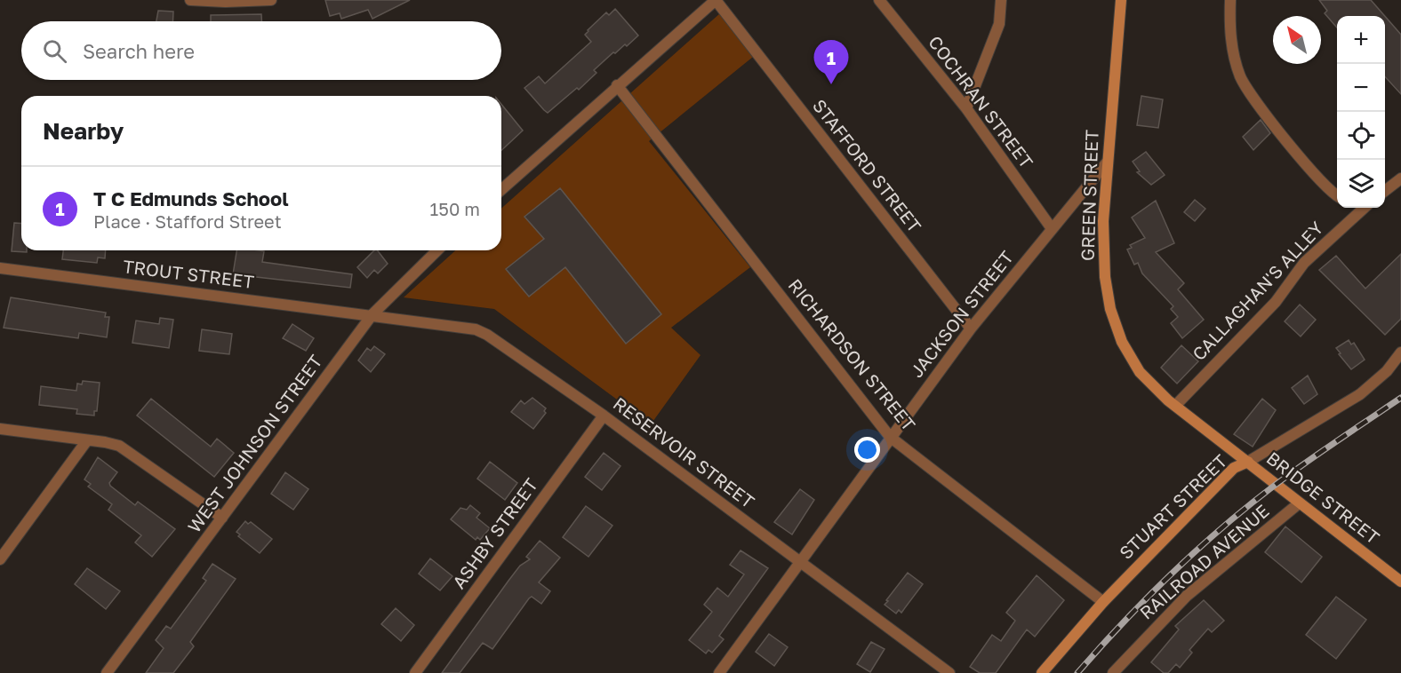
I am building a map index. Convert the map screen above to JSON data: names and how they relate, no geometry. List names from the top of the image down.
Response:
{
  "streets": {
    "street": [
      "COCHRAN STREET",
      "STAFFORD STREET",
      "GREEN STREET",
      "TROUT STREET",
      "CALLAGHAN'S ALLEY",
      "JACKSON STREET",
      "RICHARDSON STREET",
      "WEST JOHNSON STREET",
      "RESERVOIR STREET",
      "BRIDGE STREET",
      "STUART STREET",
      "ASHBY STREET",
      "RAILROAD AVENUE"
    ]
  },
  "crossings": [
    ["COCHRAN STREET", "JACKSON STREET"],
    ["STAFFORD STREET", "JACKSON STREET"],
    ["GREEN STREET", "CALLAGHAN'S ALLEY"],
    ["GREEN STREET", "JACKSON STREET"],
    ["GREEN STREET", "BRIDGE STREET"],
    ["GREEN STREET", "STUART STREET"],
    ["TROUT STREET", "WEST JOHNSON STREET"],
    ["TROUT STREET", "RESERVOIR STREET"],
    ["JACKSON STREET", "RICHARDSON STREET"],
    ["JACKSON STREET", "RESERVOIR STREET"],
    ["RICHARDSON STREET", "STUART STREET"],
    ["WEST JOHNSON STREET", "RESERVOIR STREET"],
    ["RESERVOIR STREET", "ASHBY STREET"],
    ["BRIDGE STREET", "STUART STREET"],
    ["BRIDGE STREET", "RAILROAD AVENUE"]
  ],
  "north": "top left",
  "page": {
    "map_buttons": ["+", "−"],
    "search": "Search here",
    "pins": "1",
    "heading": "Nearby",
    "list": [
      {
        "mark": "1",
        "name": "T C Edmunds School",
        "note": "Place · Stafford Street",
        "value": "150 m"
      }
    ]
  }
}
